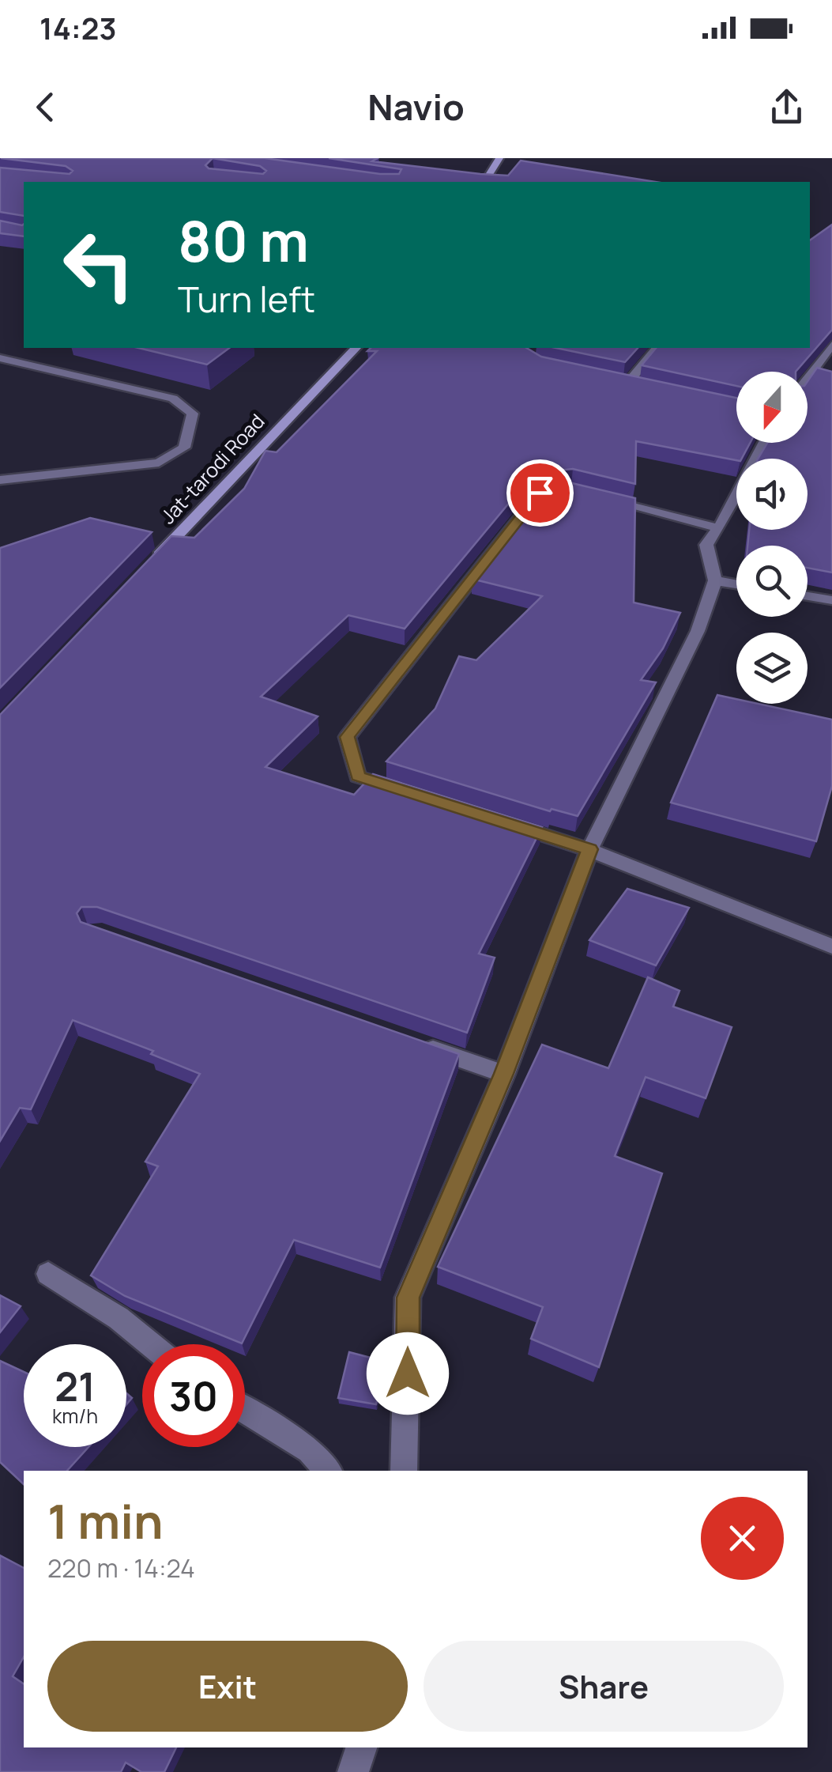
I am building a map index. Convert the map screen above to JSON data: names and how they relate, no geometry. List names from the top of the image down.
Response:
{
  "streets": {
    "street": ["Jat-tarodi Road"]
  },
  "north": "bottom",
  "page": {
    "status": "14:23",
    "header": "Navio",
    "turn": ["80 m", "Turn left"],
    "speed": "21 km/h",
    "limit": "30",
    "heading": ["1 min", "220 m · 14:24"],
    "buttons": ["Exit", "Share"]
  }
}
